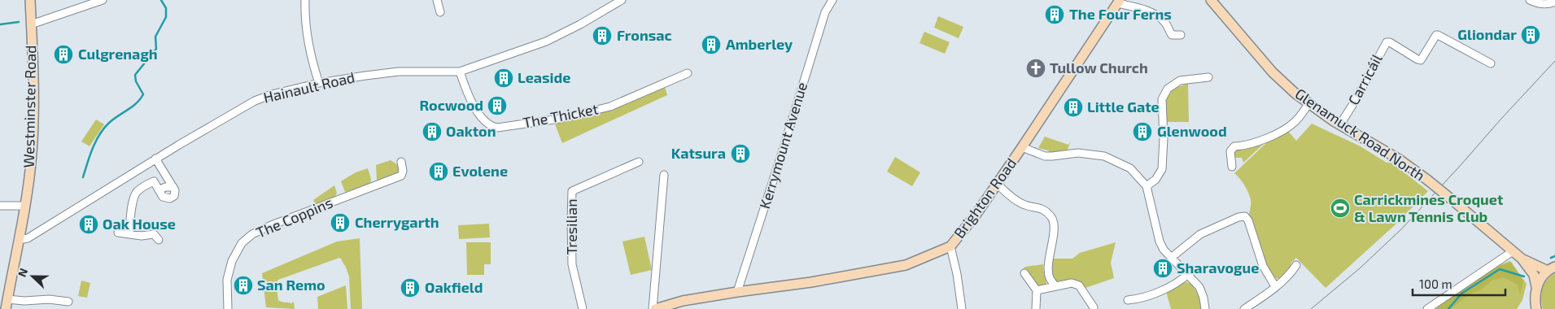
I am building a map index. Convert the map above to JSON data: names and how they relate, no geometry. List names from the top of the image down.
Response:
{
  "streets": {
    "street": [
      "Carricáil",
      "Hainault Road",
      "Westminster Road",
      "The Thicket",
      "Glenamuck Road North",
      "Kerrymount Avenue",
      "Brighton Road",
      "The Coppins",
      "Tresilian"
    ]
  },
  "crossings": [
    ["Carricáil", "Glenamuck Road North"],
    ["Hainault Road", "Westminster Road"],
    ["Hainault Road", "The Thicket"],
    ["Kerrymount Avenue", "Brighton Road"]
  ],
  "places": {
    "building": [
      "The Four Ferns",
      "Gliondar",
      "Fronsac",
      "Amberley",
      "Culgrenagh",
      "Leaside",
      "Rocwood",
      "Little Gate",
      "Oakton",
      "Glenwood",
      "Katsura",
      "Evolene",
      "Cherrygarth",
      "Oak House",
      "Sharavogue",
      "San Remo",
      "Oakfield"
    ],
    "church": ["Tullow Church"],
    "sports": ["Carrickmines Croquet & Lawn Tennis Club"]
  },
  "scale_bar": "100 m",
  "north": "left"
}
